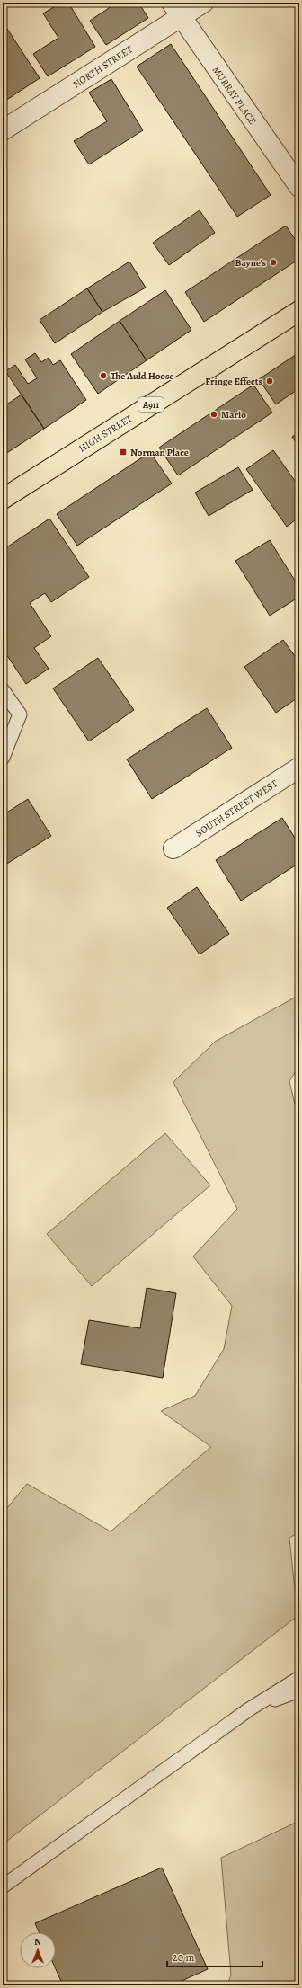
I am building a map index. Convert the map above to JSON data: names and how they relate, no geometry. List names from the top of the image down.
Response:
{
  "streets": {
    "main road": ["A911", "HIGH STREET"],
    "street": ["NORTH STREET", "MURRAY PLACE", "SOUTH STREET WEST"]
  },
  "crossings": [
    ["NORTH STREET", "MURRAY PLACE"]
  ],
  "places": {
    "other": [
      "Bayne's",
      "The Auld Hoose",
      "Fringe Effects",
      "Mario"
    ],
    "transit": ["Norman Place"]
  },
  "scale_bar": "20 m",
  "north": "top"
}
